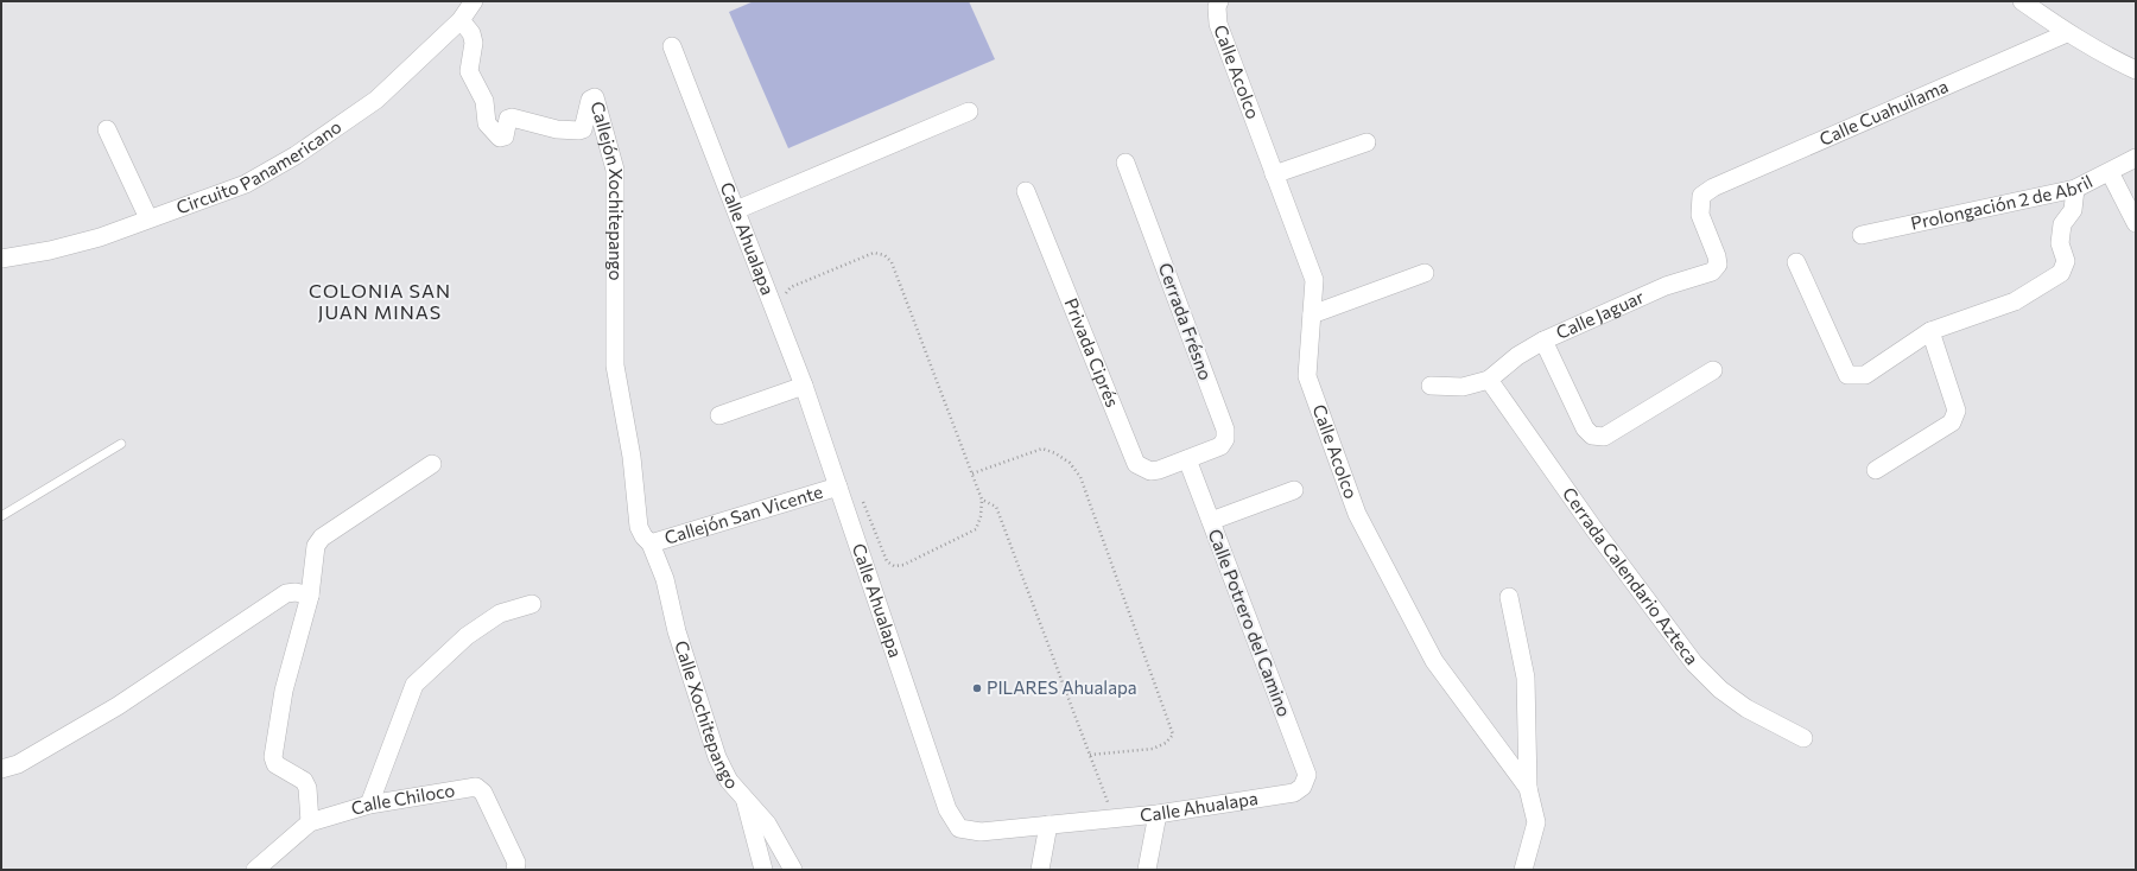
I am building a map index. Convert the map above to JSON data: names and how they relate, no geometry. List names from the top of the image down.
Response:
{
  "streets": {
    "street": [
      "Calle Acolco",
      "Calle Cuahuilama",
      "Circuito Panamericano",
      "Callejón Xochitepango",
      "Prolongación 2 de Abril",
      "Calle Ahualapa",
      "Calle Jaguar",
      "Cerrada Frésno",
      "Privada Ciprés",
      "Callejón San Vicente",
      "Cerrada Calendario Azteca",
      "Calle Potrero del Camino",
      "Calle Xochitepango",
      "Calle Chiloco"
    ]
  },
  "crossings": [
    ["Calle Cuahuilama", "Calle Jaguar"],
    ["Circuito Panamericano", "Callejón Xochitepango"],
    ["Callejón Xochitepango", "Callejón San Vicente"],
    ["Callejón Xochitepango", "Calle Xochitepango"],
    ["Calle Ahualapa", "Callejón San Vicente"],
    ["Calle Ahualapa", "Calle Potrero del Camino"],
    ["Calle Jaguar", "Cerrada Calendario Azteca"],
    ["Cerrada Frésno", "Privada Ciprés"],
    ["Cerrada Frésno", "Calle Potrero del Camino"],
    ["Privada Ciprés", "Calle Potrero del Camino"],
    ["Callejón San Vicente", "Calle Xochitepango"]
  ],
  "districts": ["COLONIA SAN JUAN MINAS"],
  "places": ["PILARES Ahualapa"]
}
